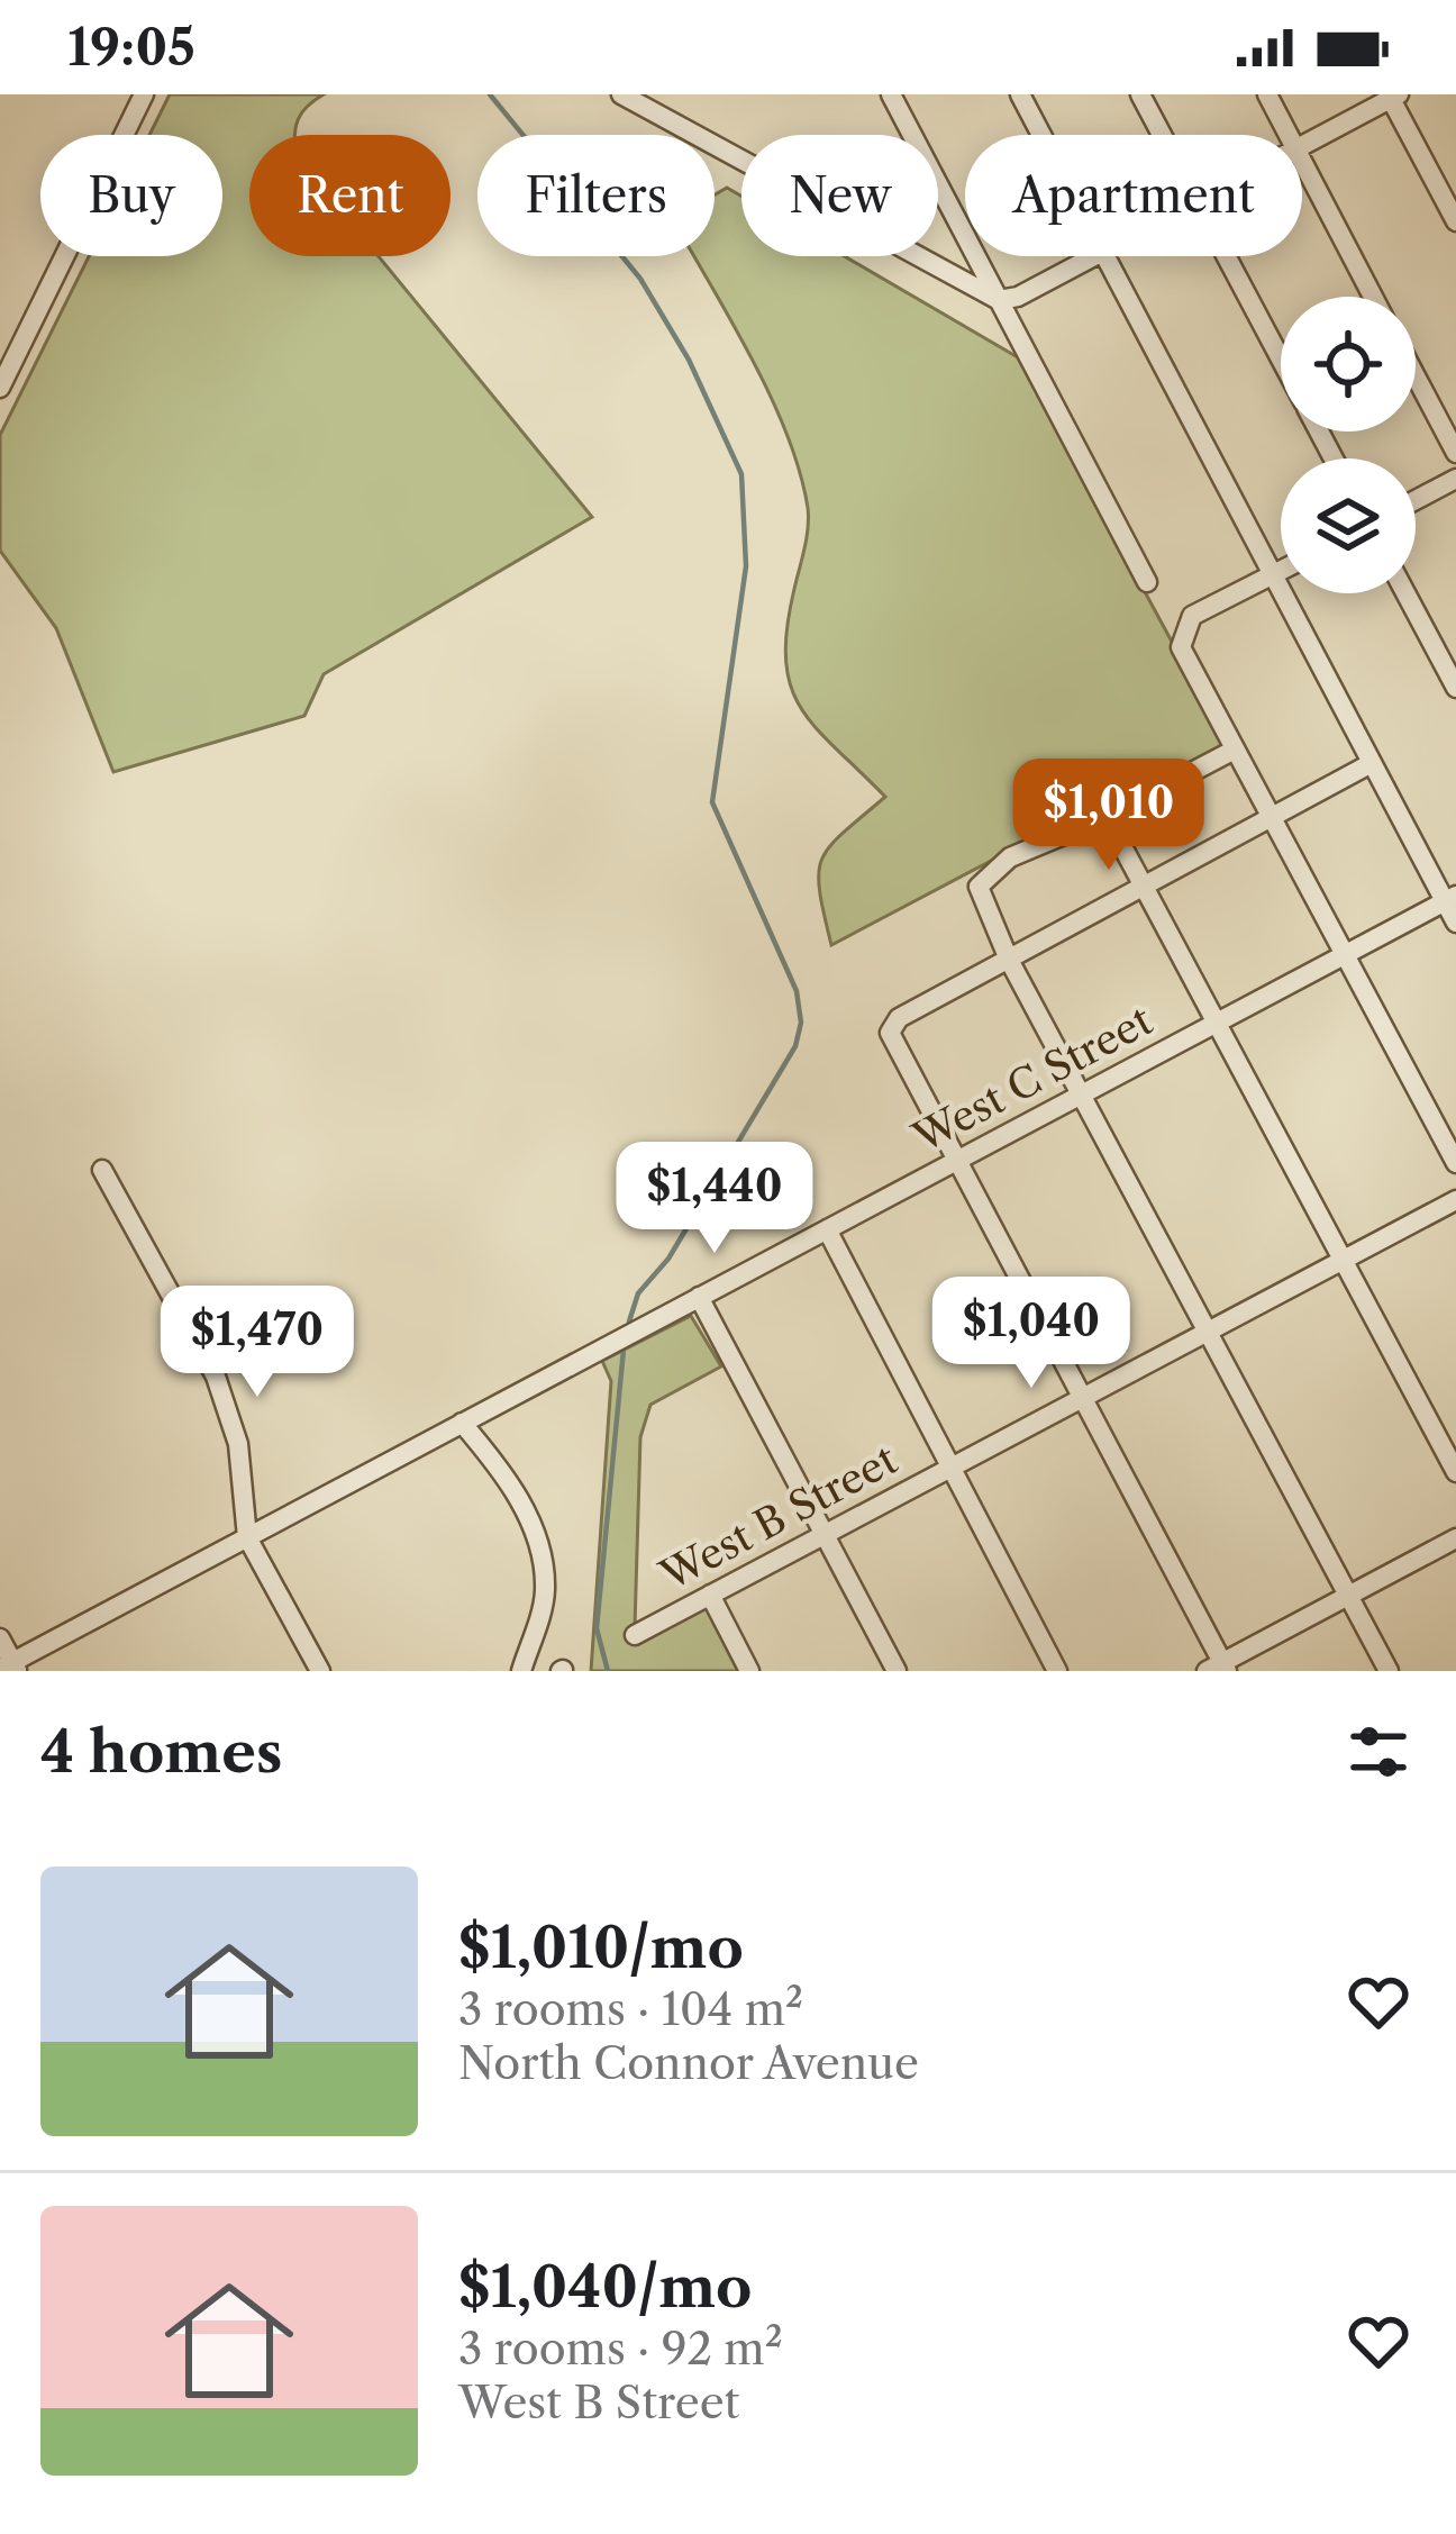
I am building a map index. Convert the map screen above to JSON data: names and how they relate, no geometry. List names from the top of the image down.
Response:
{
  "streets": {
    "street": ["West C Street", "West B Street"]
  },
  "page": {
    "status": "19:05",
    "chip": [
      "Buy",
      "Rent",
      "Filters",
      "New",
      "Apartment"
    ],
    "price": [
      "$1,010",
      "$1,440",
      "$1,040",
      "$1,470"
    ],
    "heading": "4 homes",
    "list": [
      {
        "name": "$1,010/mo",
        "note": "3 rooms · 104 m² · North Connor Avenue"
      },
      {
        "name": "$1,040/mo",
        "note": "3 rooms · 92 m² · West B Street"
      }
    ]
  }
}
